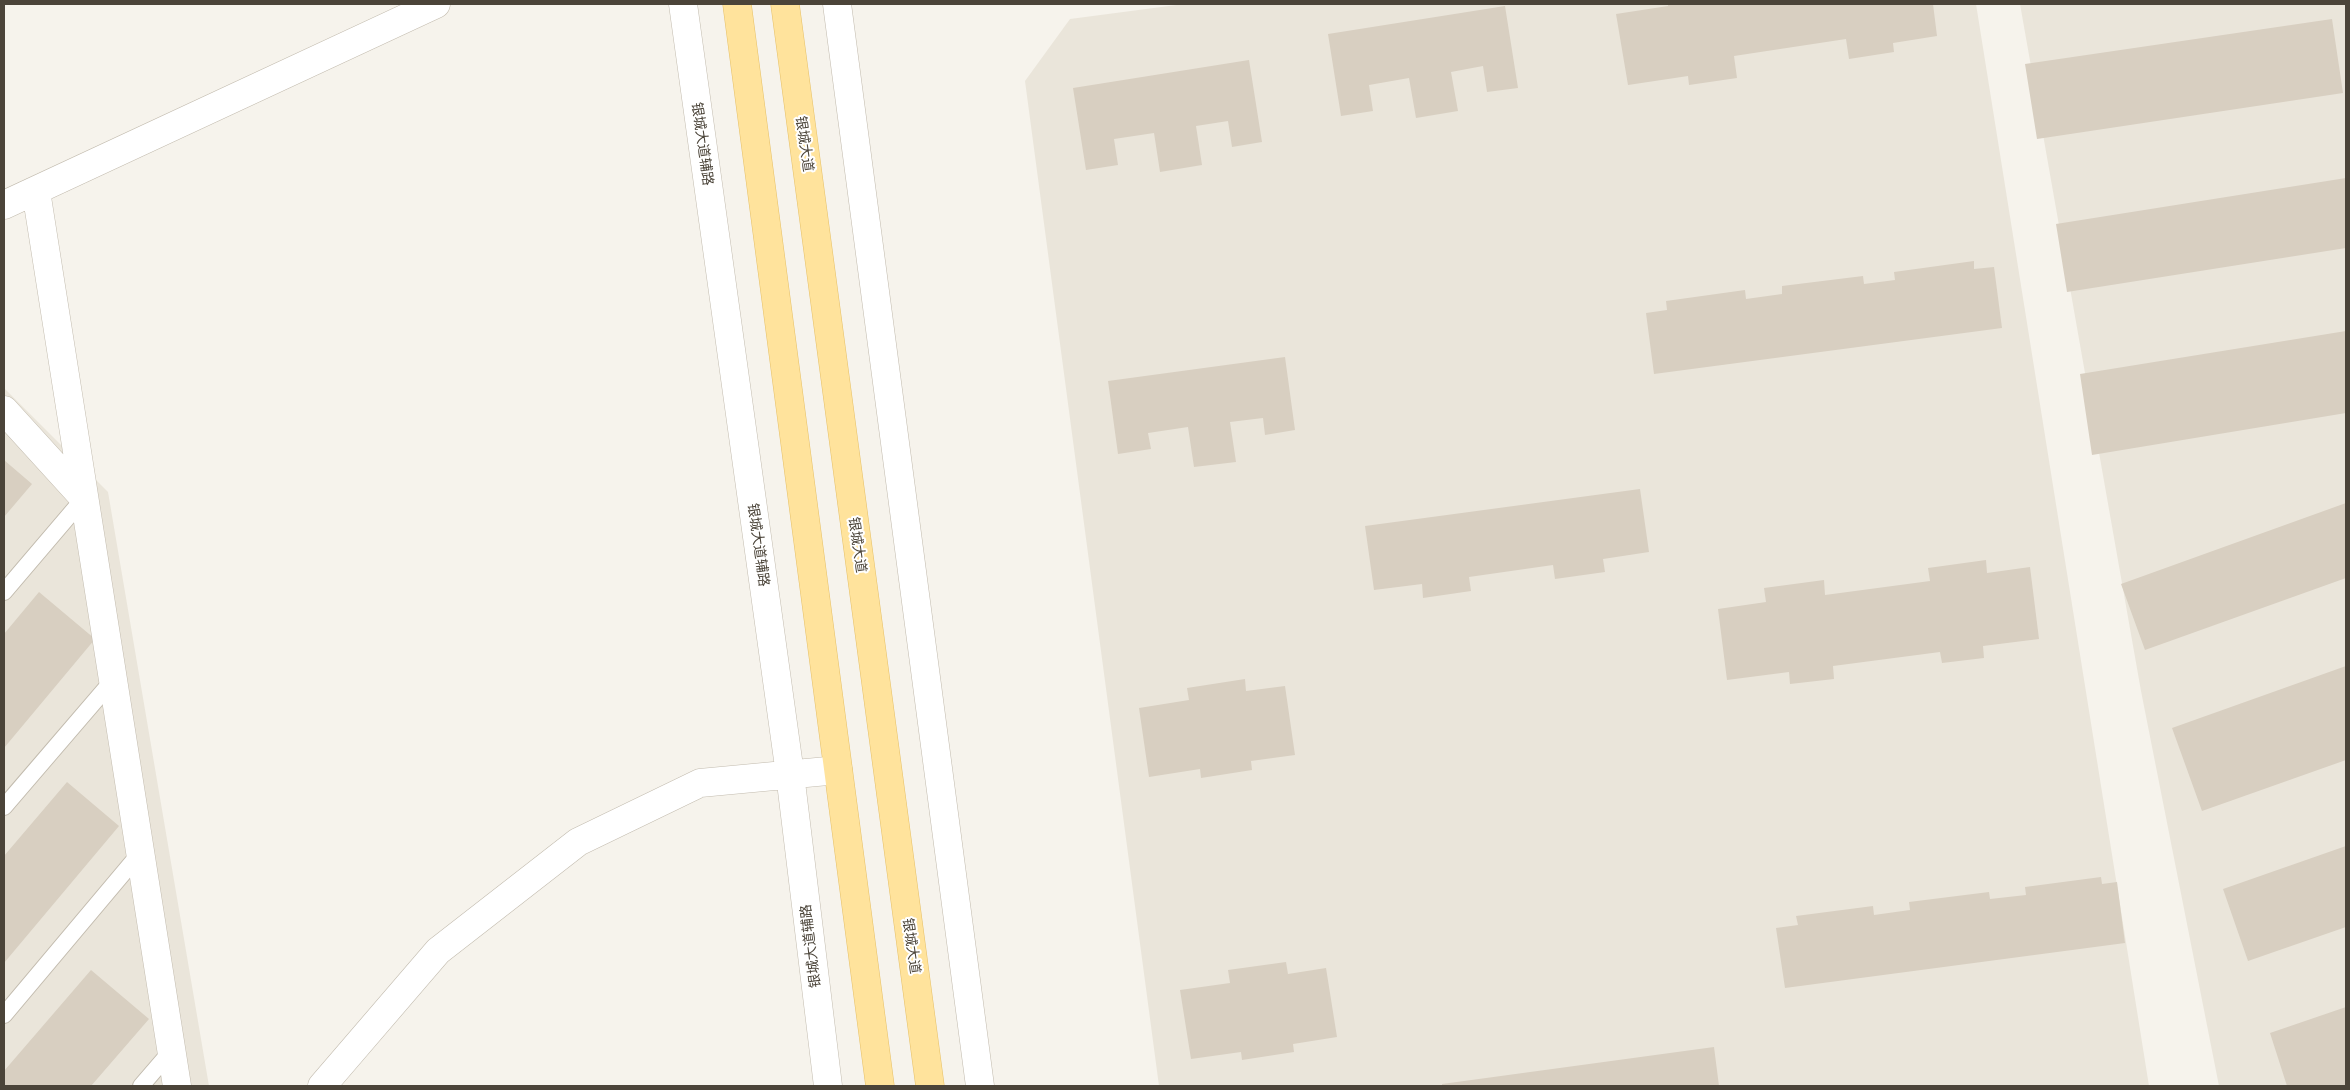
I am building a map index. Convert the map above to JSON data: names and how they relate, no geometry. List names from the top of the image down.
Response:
{
  "streets": {
    "main road": ["银城大道"],
    "street": ["银城大道辅路"]
  }
}
